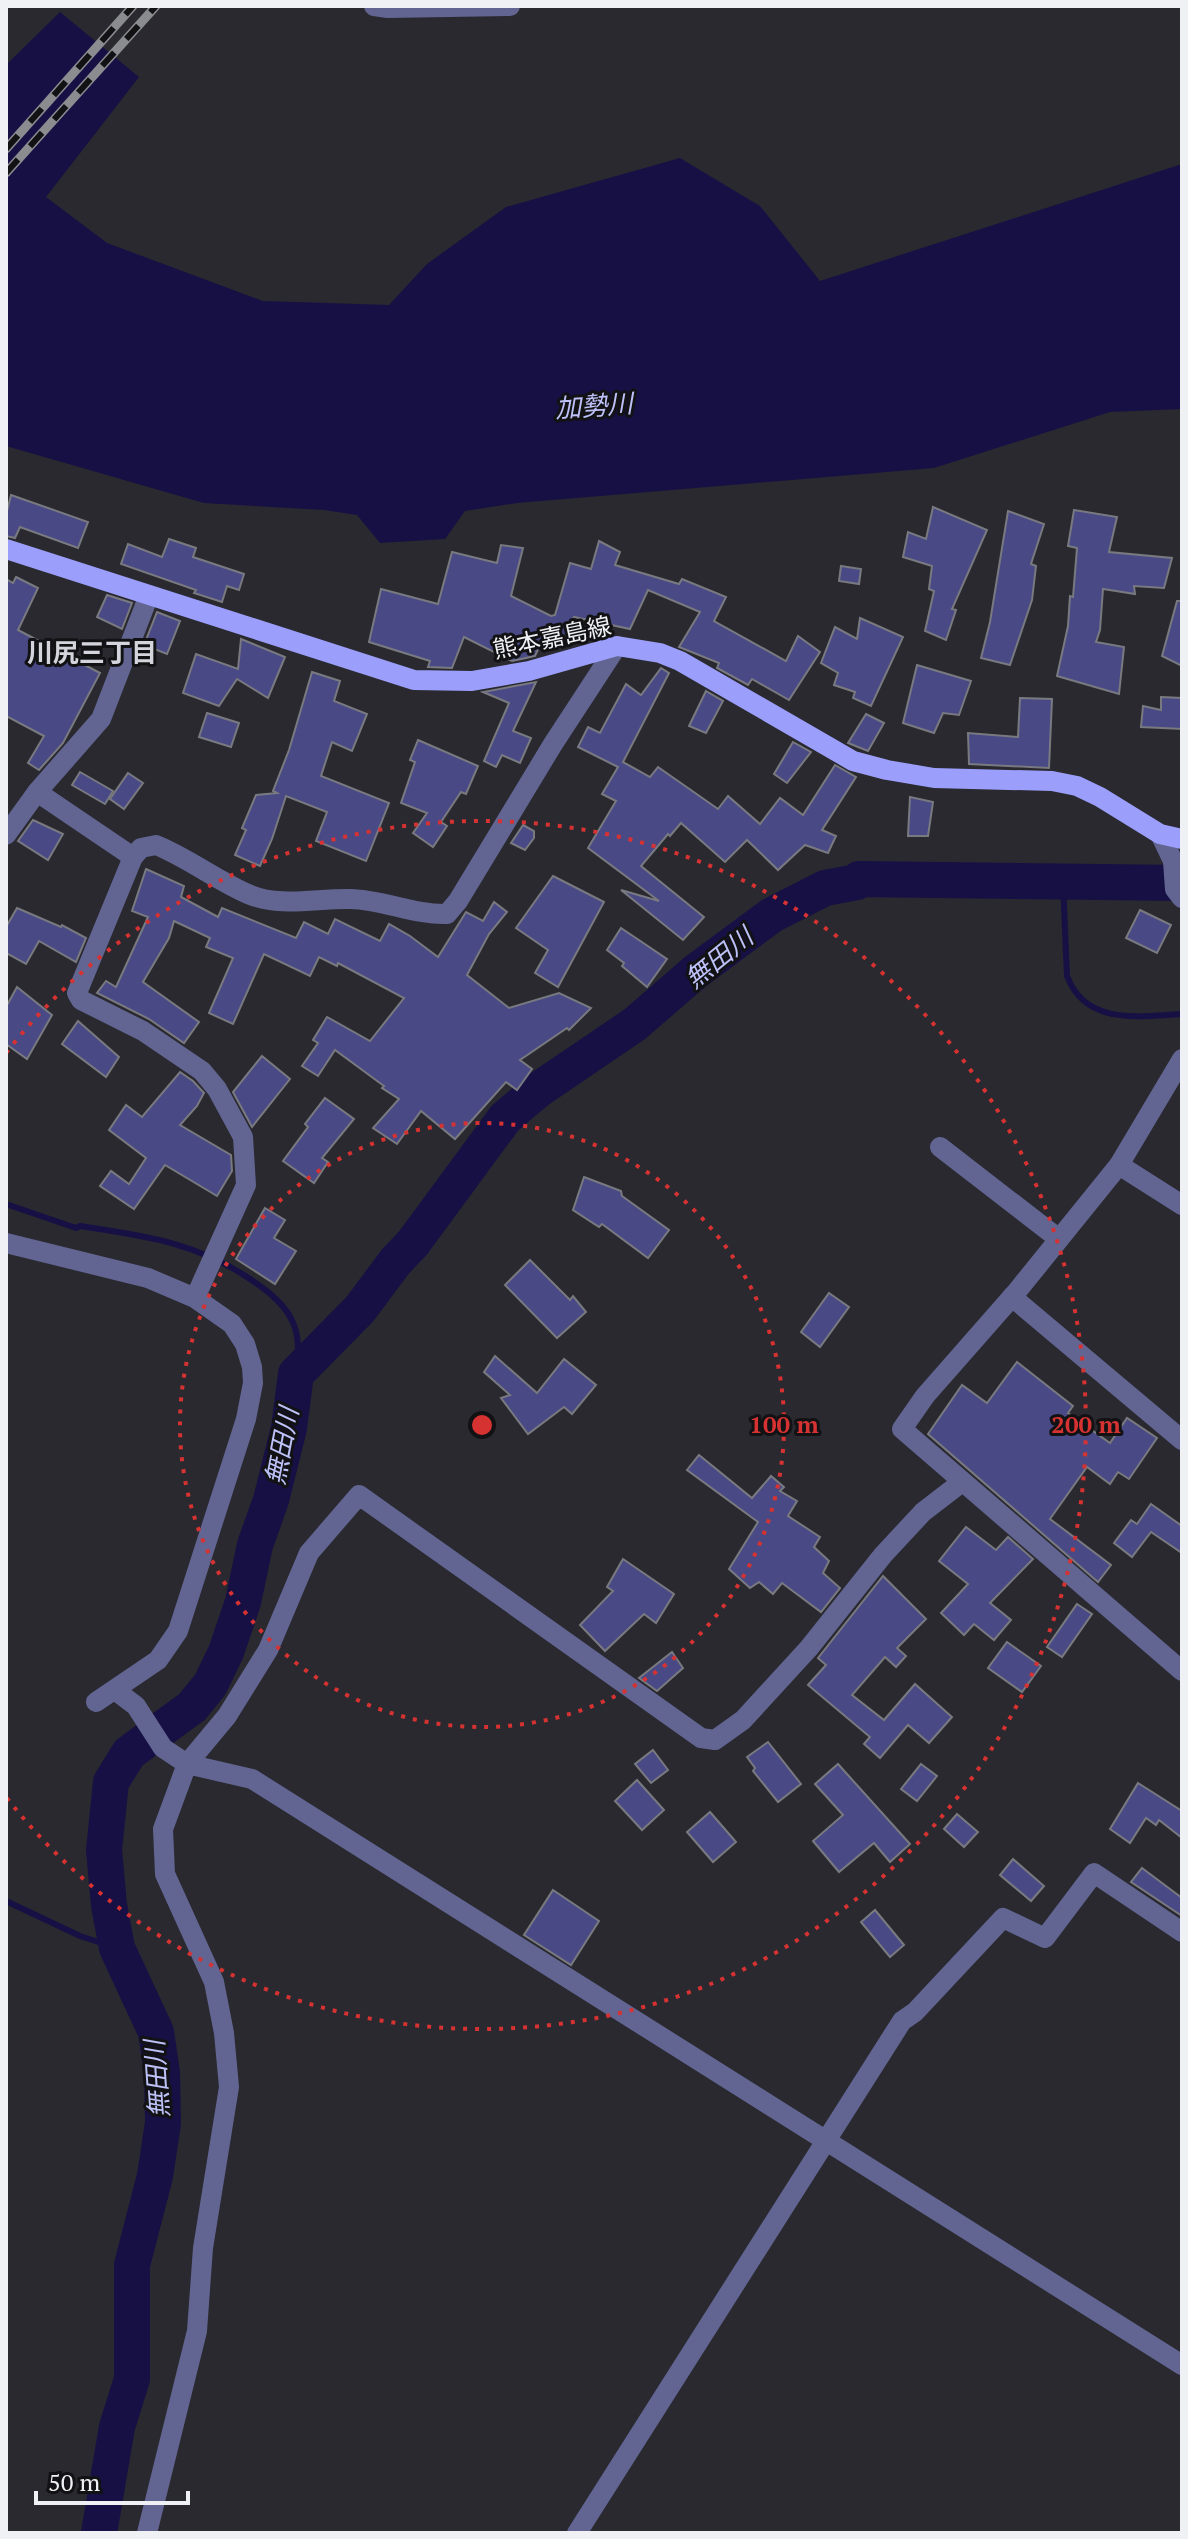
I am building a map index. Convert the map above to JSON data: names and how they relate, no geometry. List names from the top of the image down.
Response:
{
  "streets": {
    "main road": ["熊本嘉島線"]
  },
  "districts": ["川尻三丁目"],
  "water": ["加勢川", "無田川"],
  "scale_bar": "50 m",
  "rings": ["100 m", "200 m"]
}
